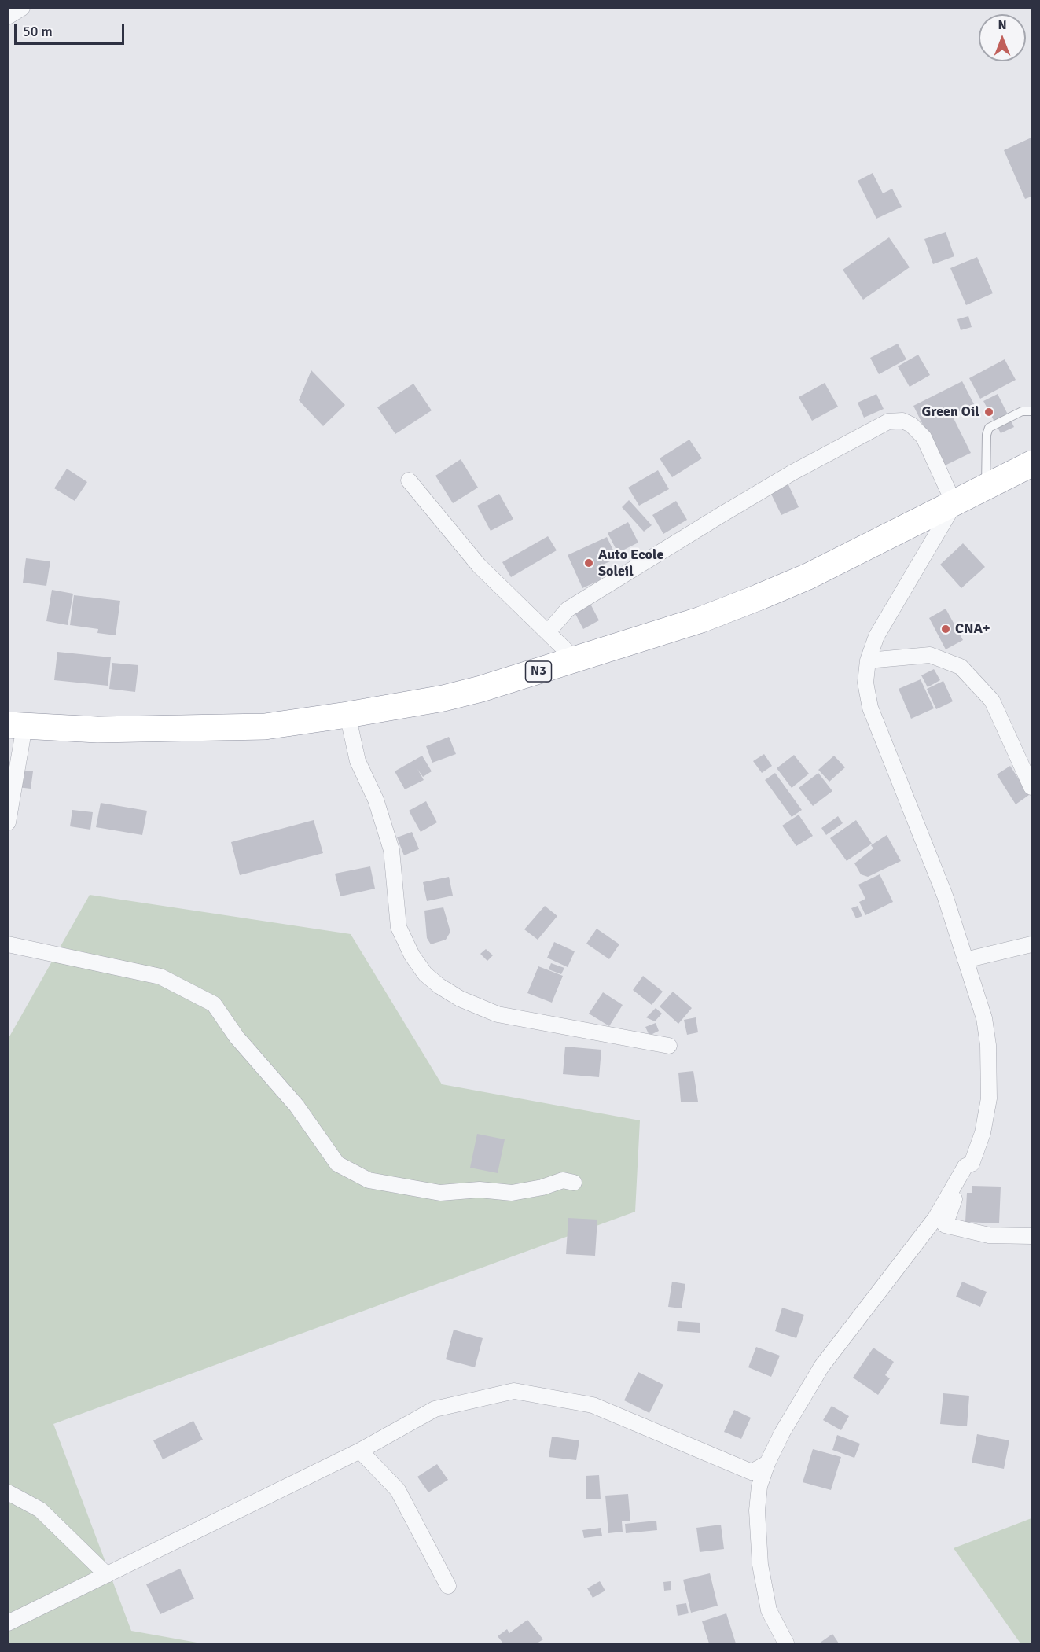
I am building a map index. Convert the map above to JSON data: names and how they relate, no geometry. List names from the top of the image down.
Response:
{
  "streets": {
    "highway": ["N3"]
  },
  "places": ["Green Oil", "Auto Ecole Soleil", "CNA+"],
  "scale_bar": "50 m",
  "north": "top"
}
